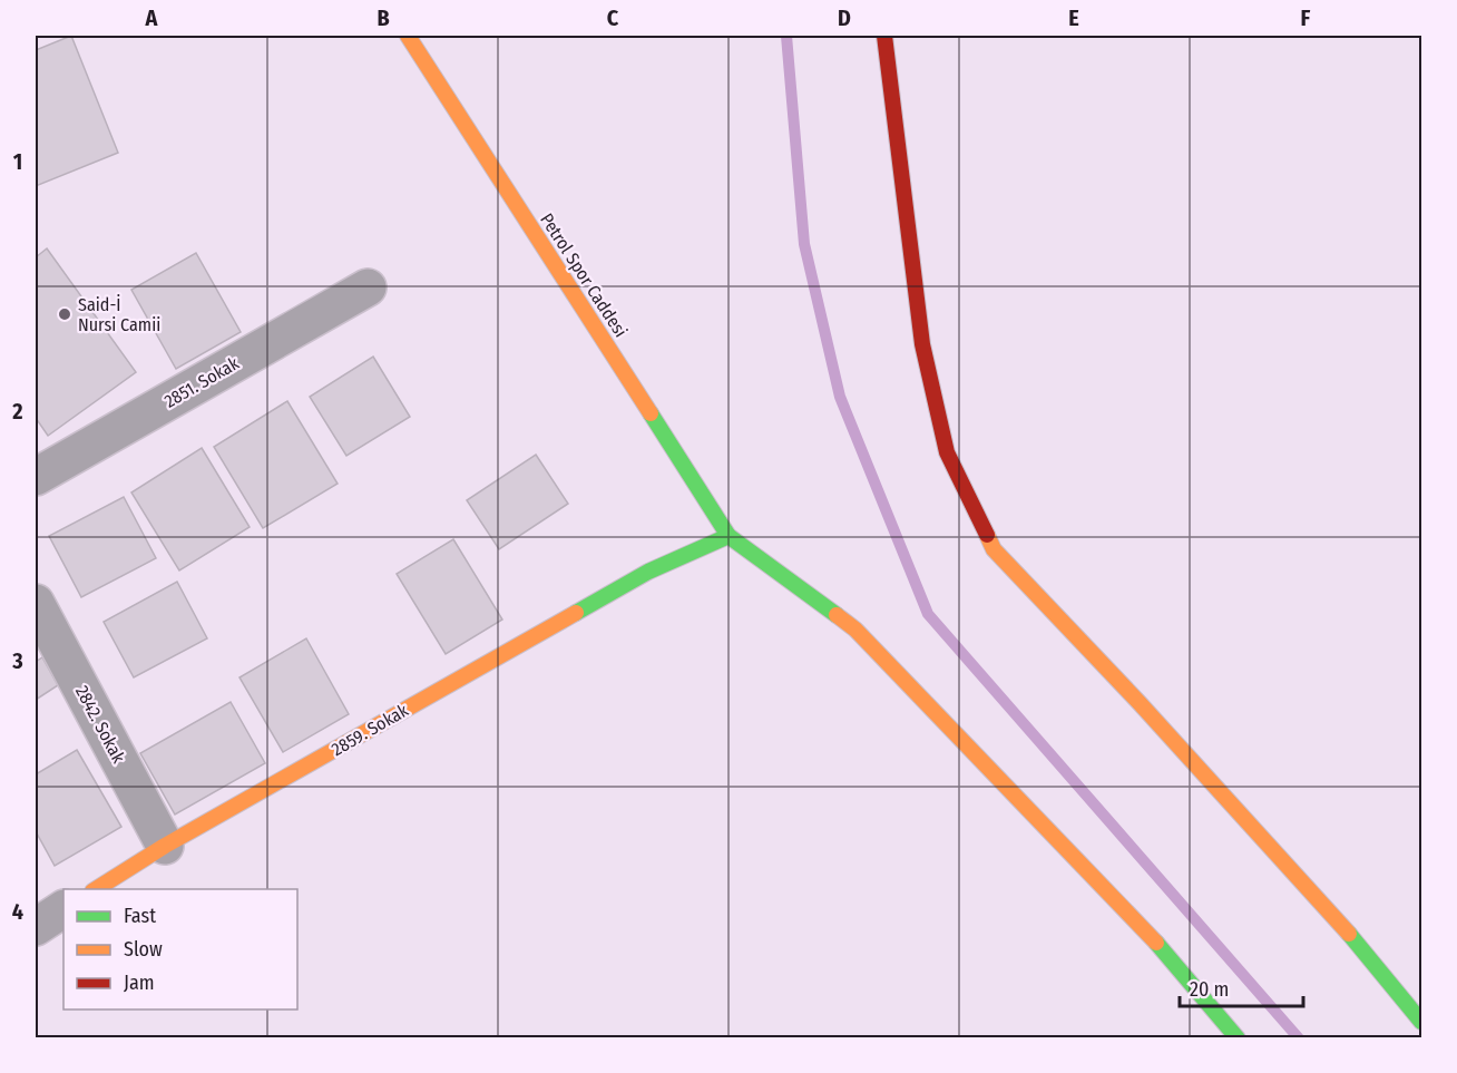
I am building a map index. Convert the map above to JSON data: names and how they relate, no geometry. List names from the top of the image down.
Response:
{
  "streets": {
    "street": [
      "Petrol Spor Caddesi",
      "2851. Sokak",
      "2842. Sokak",
      "2859. Sokak"
    ]
  },
  "crossings": [
    ["Petrol Spor Caddesi", "2859. Sokak"],
    ["2842. Sokak", "2859. Sokak"]
  ],
  "places": ["Said-İ Nursi Camii"],
  "legend": ["Fast", "Slow", "Jam"],
  "scale_bar": "20 m",
  "grid": {
    "columns": [
      "A",
      "B",
      "C",
      "D",
      "E",
      "F"
    ],
    "rows": [
      "1",
      "2",
      "3",
      "4"
    ]
  }
}
